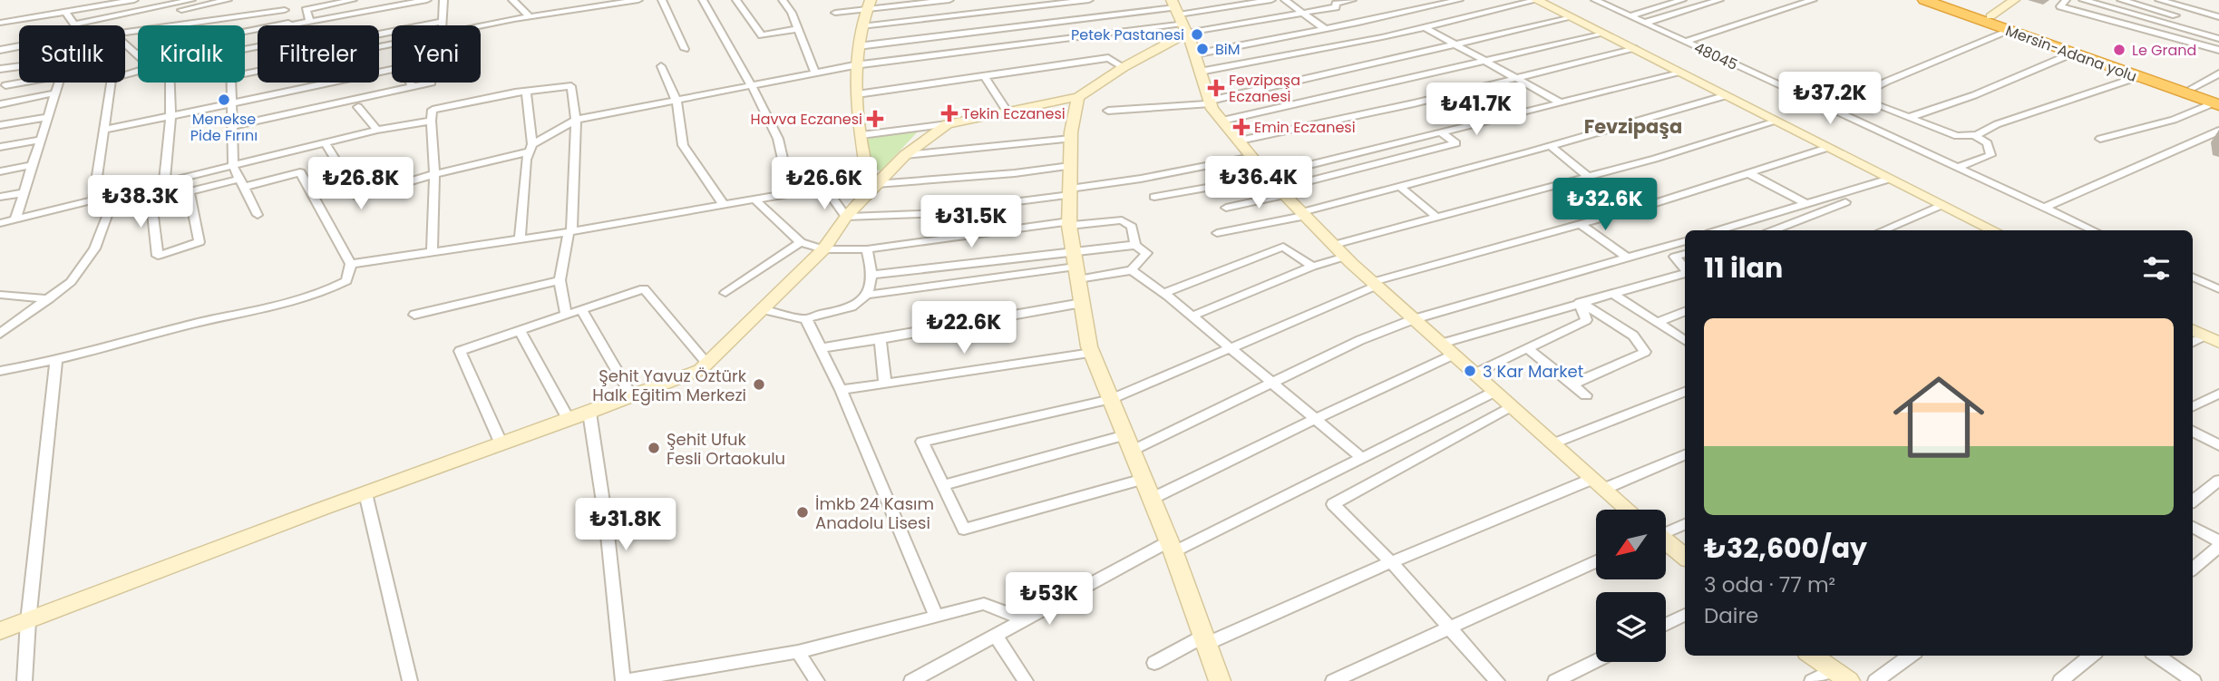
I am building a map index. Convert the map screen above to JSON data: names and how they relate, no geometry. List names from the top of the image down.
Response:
{
  "streets": {
    "highway": ["Mersin-Adana yolu"],
    "street": ["48045"]
  },
  "districts": ["Fevzipaşa"],
  "places": {
    "other": [
      "Petek Pastanesi",
      "BiM",
      "Le Grand",
      "Menekse Pide Fırını",
      "3 Kar Market",
      "Şehit Yavuz Öztürk Halk Eğitim Merkezi",
      "Şehit Ufuk Fesli Ortaokulu",
      "İmkb 24 Kasım Anadolu Lisesi"
    ],
    "health": [
      "Fevzipaşa Eczanesi",
      "Tekin Eczanesi",
      "Havva Eczanesi",
      "Emin Eczanesi"
    ]
  },
  "north": "bottom left",
  "page": {
    "chip": [
      "Satılık",
      "Kiralık",
      "Filtreler",
      "Yeni"
    ],
    "price": [
      "₺37.2K",
      "₺41.7K",
      "₺36.4K",
      "₺26.8K",
      "₺26.6K",
      "₺38.3K",
      "₺32.6K",
      "₺31.5K",
      "₺22.6K",
      "₺31.8K",
      "₺53K"
    ],
    "heading": "11 ilan",
    "list": [
      {
        "name": "₺32,600/ay",
        "note": "3 oda · 77 m² · Daire"
      }
    ]
  }
}
